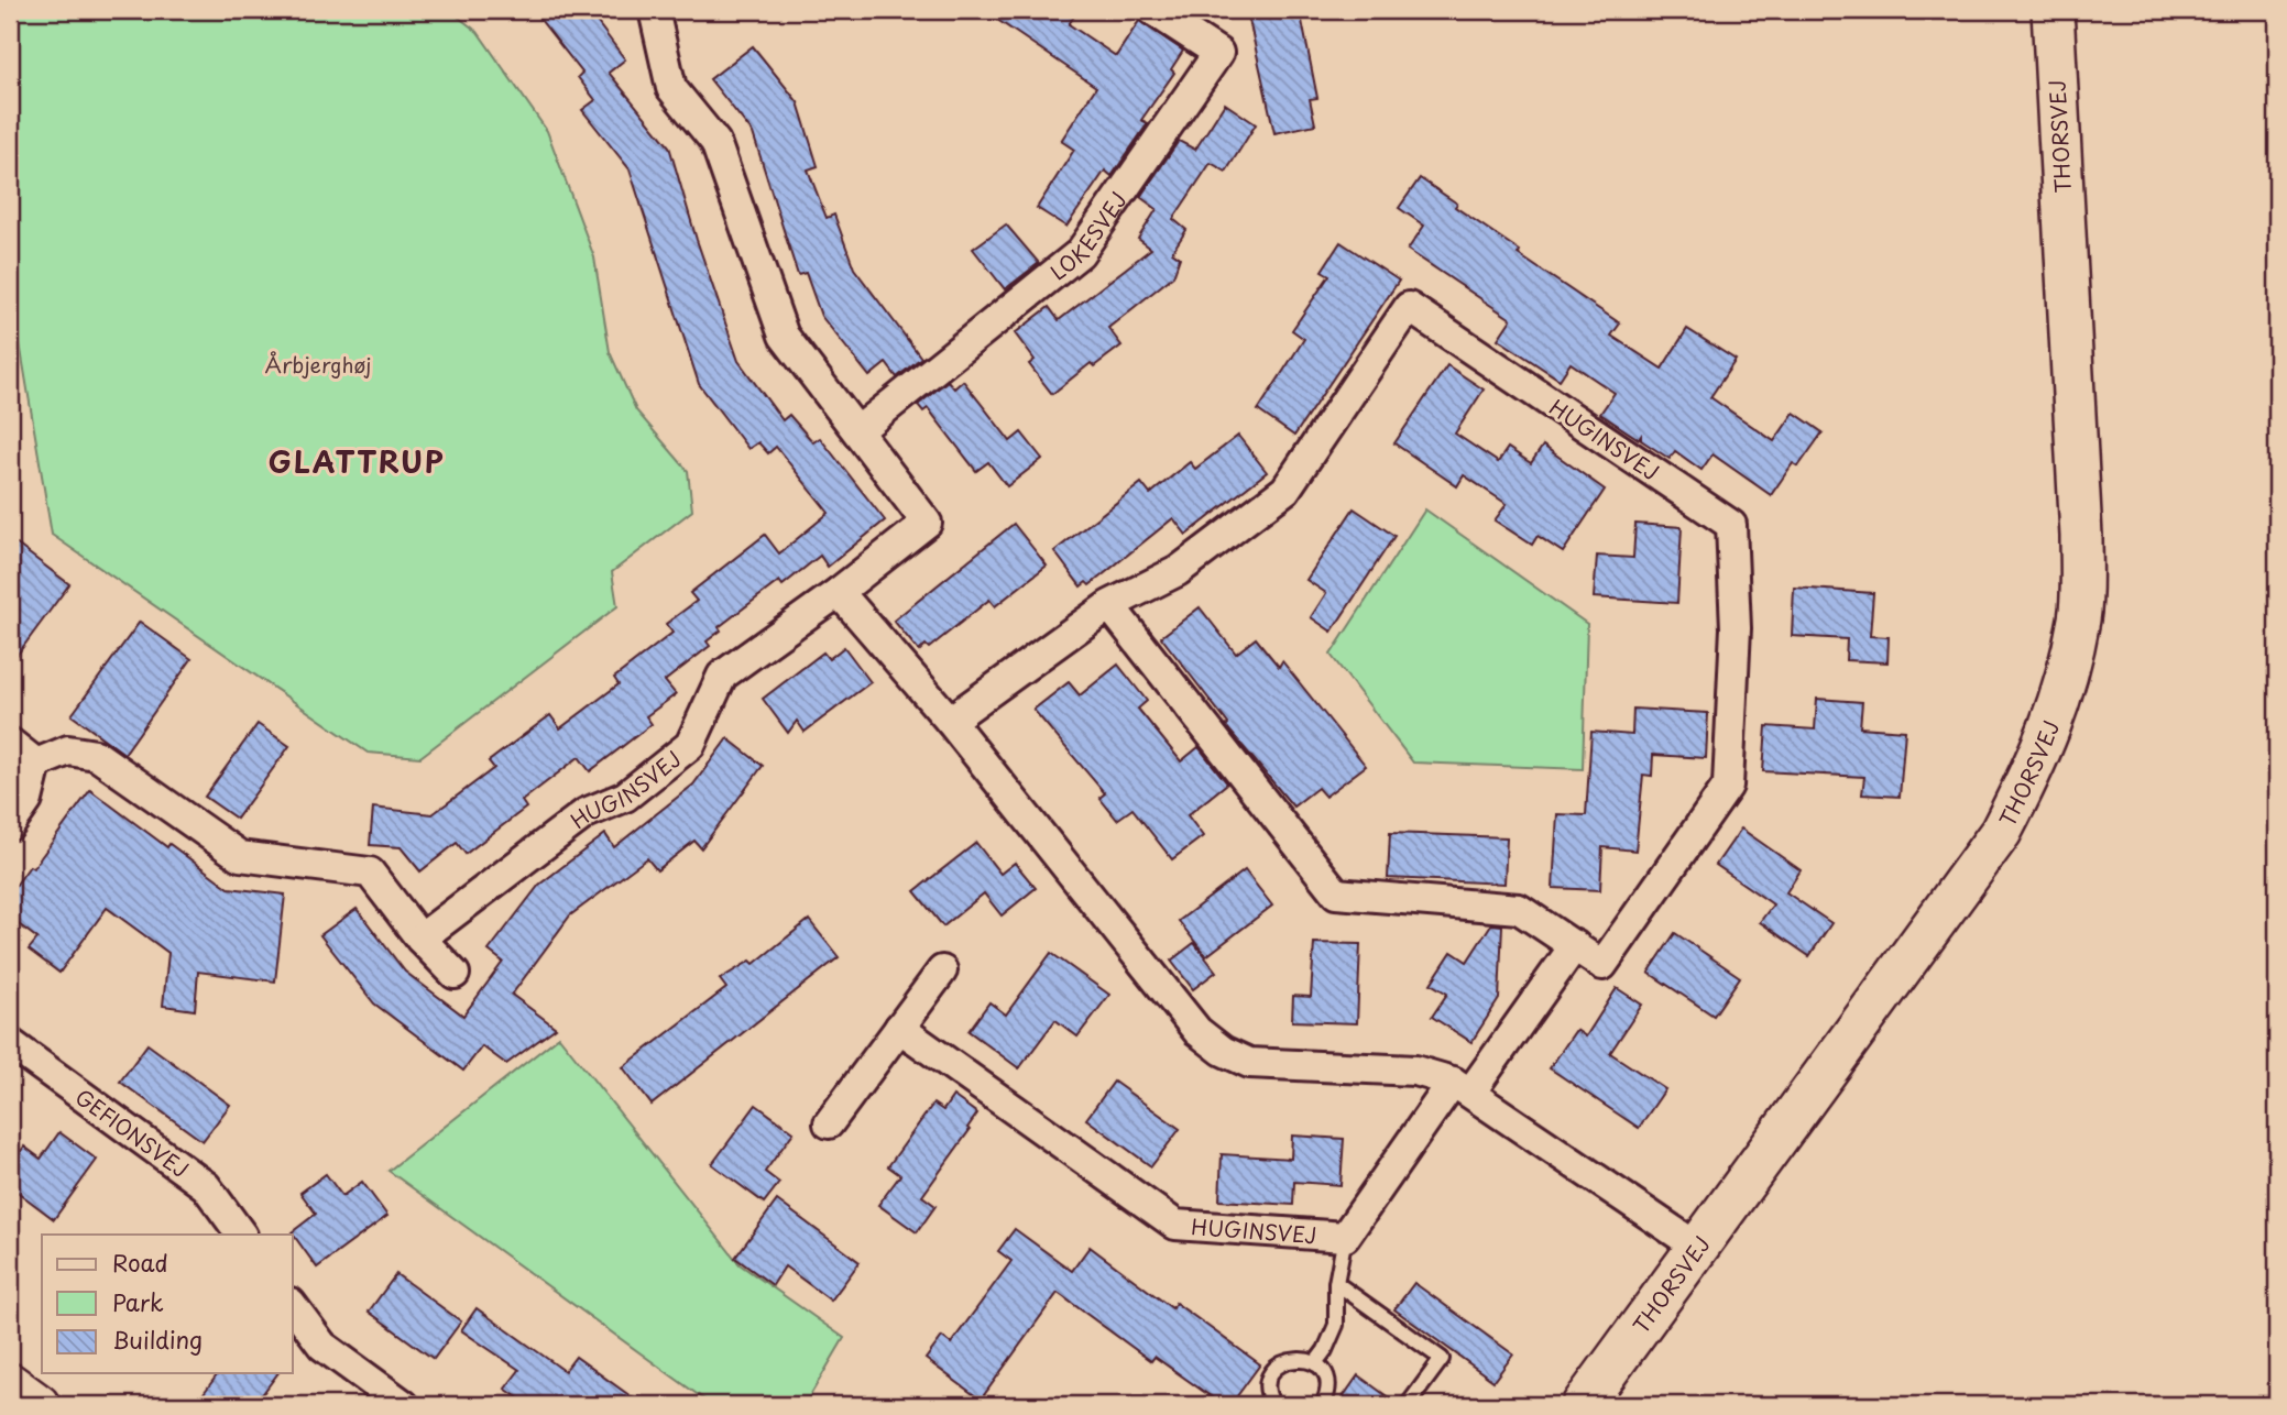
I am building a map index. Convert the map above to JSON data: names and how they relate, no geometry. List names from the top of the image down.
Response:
{
  "streets": {
    "street": [
      "THORSVEJ",
      "LOKESVEJ",
      "HUGINSVEJ",
      "GEFIONSVEJ"
    ]
  },
  "crossings": [
    ["LOKESVEJ", "HUGINSVEJ"]
  ],
  "districts": ["GLATTRUP"],
  "parks": ["Årbjerghøj"],
  "legend": ["Road", "Park", "Building"]
}
